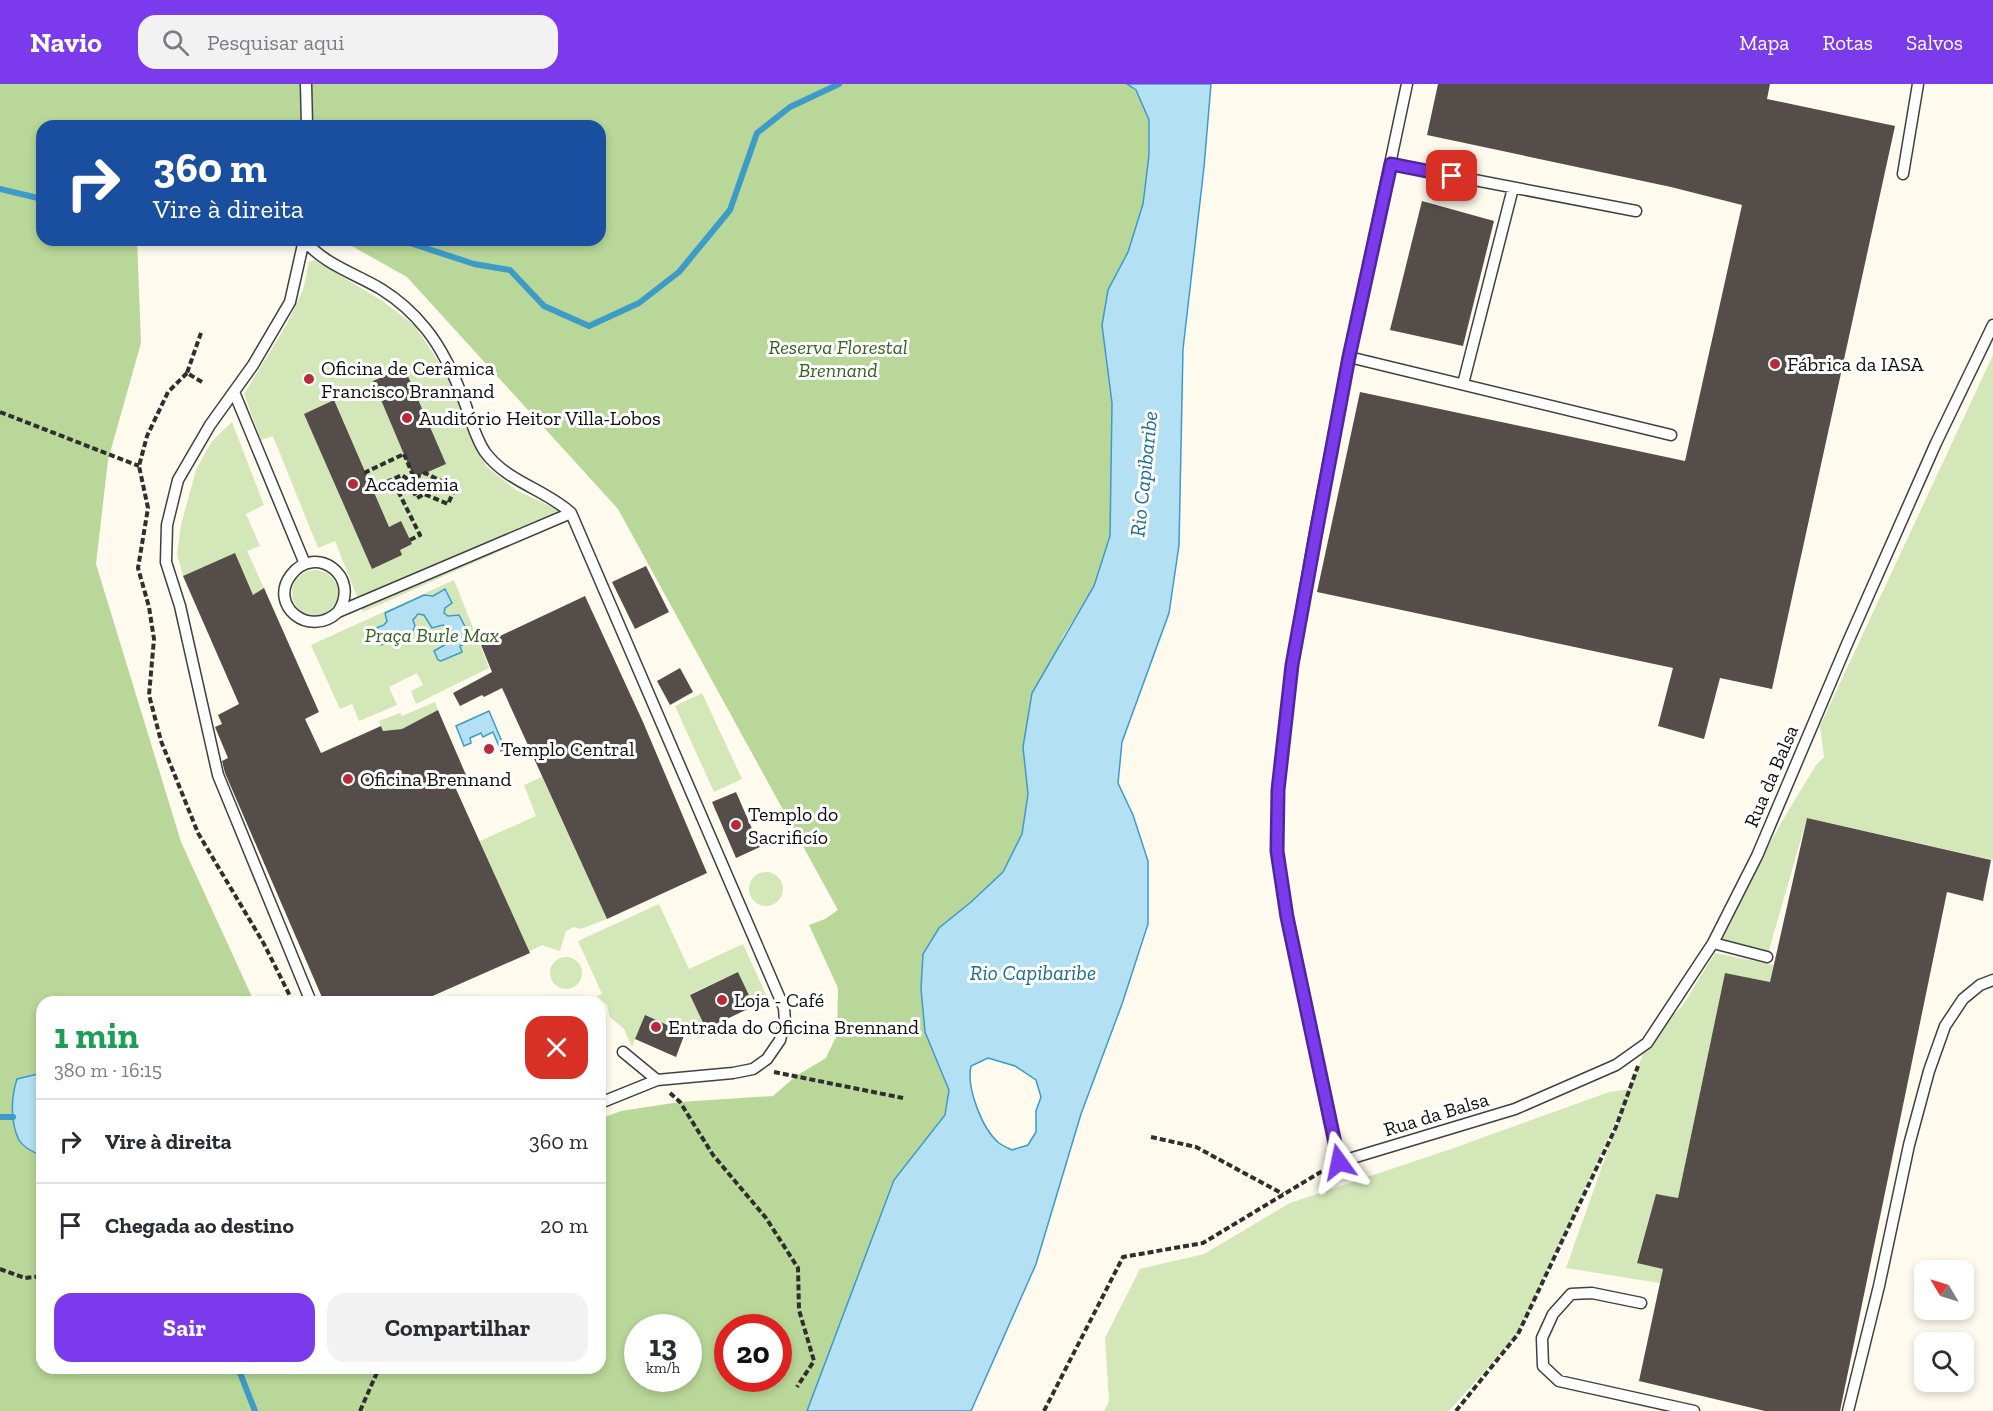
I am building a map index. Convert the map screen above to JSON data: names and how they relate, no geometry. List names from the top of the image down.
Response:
{
  "streets": {
    "lane": ["Rua da Balsa"]
  },
  "water": ["Rio Capibaribe"],
  "parks": ["Reserva Florestal Brennand", "Praça Burle Max"],
  "places": [
    "Fábrica da IASA",
    "Oficina de Cerâmica Francisco Brannand",
    "Auditório Heitor Villa-Lobos",
    "Accademia",
    "Templo Central",
    "Oficina Brennand",
    "Templo do Sacrificío",
    "Loja - Café",
    "Entrada do Oficina Brennand"
  ],
  "north": "top left",
  "page": {
    "header": "Navio",
    "search": "Pesquisar aqui",
    "nav": ["Mapa", "Rotas", "Salvos"],
    "turn": ["360 m", "Vire à direita"],
    "heading": ["1 min", "380 m · 16:15"],
    "list": [
      {
        "name": "Vire à direita",
        "value": "360 m"
      },
      {
        "name": "Chegada ao destino",
        "value": "20 m"
      }
    ],
    "buttons": ["Sair", "Compartilhar"],
    "speed": "13 km/h",
    "limit": "20"
  }
}
